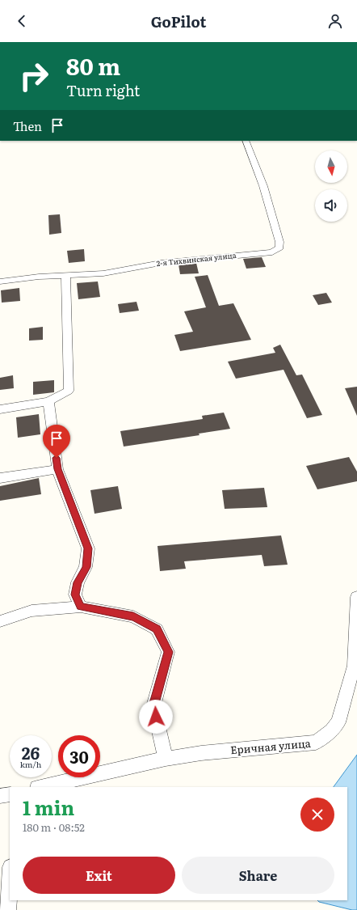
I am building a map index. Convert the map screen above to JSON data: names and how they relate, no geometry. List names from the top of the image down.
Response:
{
  "streets": {
    "street": ["2-я Тихвинская улица", "Еричная улица"]
  },
  "north": "bottom",
  "page": {
    "header": "GoPilot",
    "turn": ["80 m", "Turn right"],
    "then": "Then",
    "speed": "26 km/h",
    "limit": "30",
    "heading": ["1 min", "180 m · 08:52"],
    "buttons": ["Exit", "Share"]
  }
}
